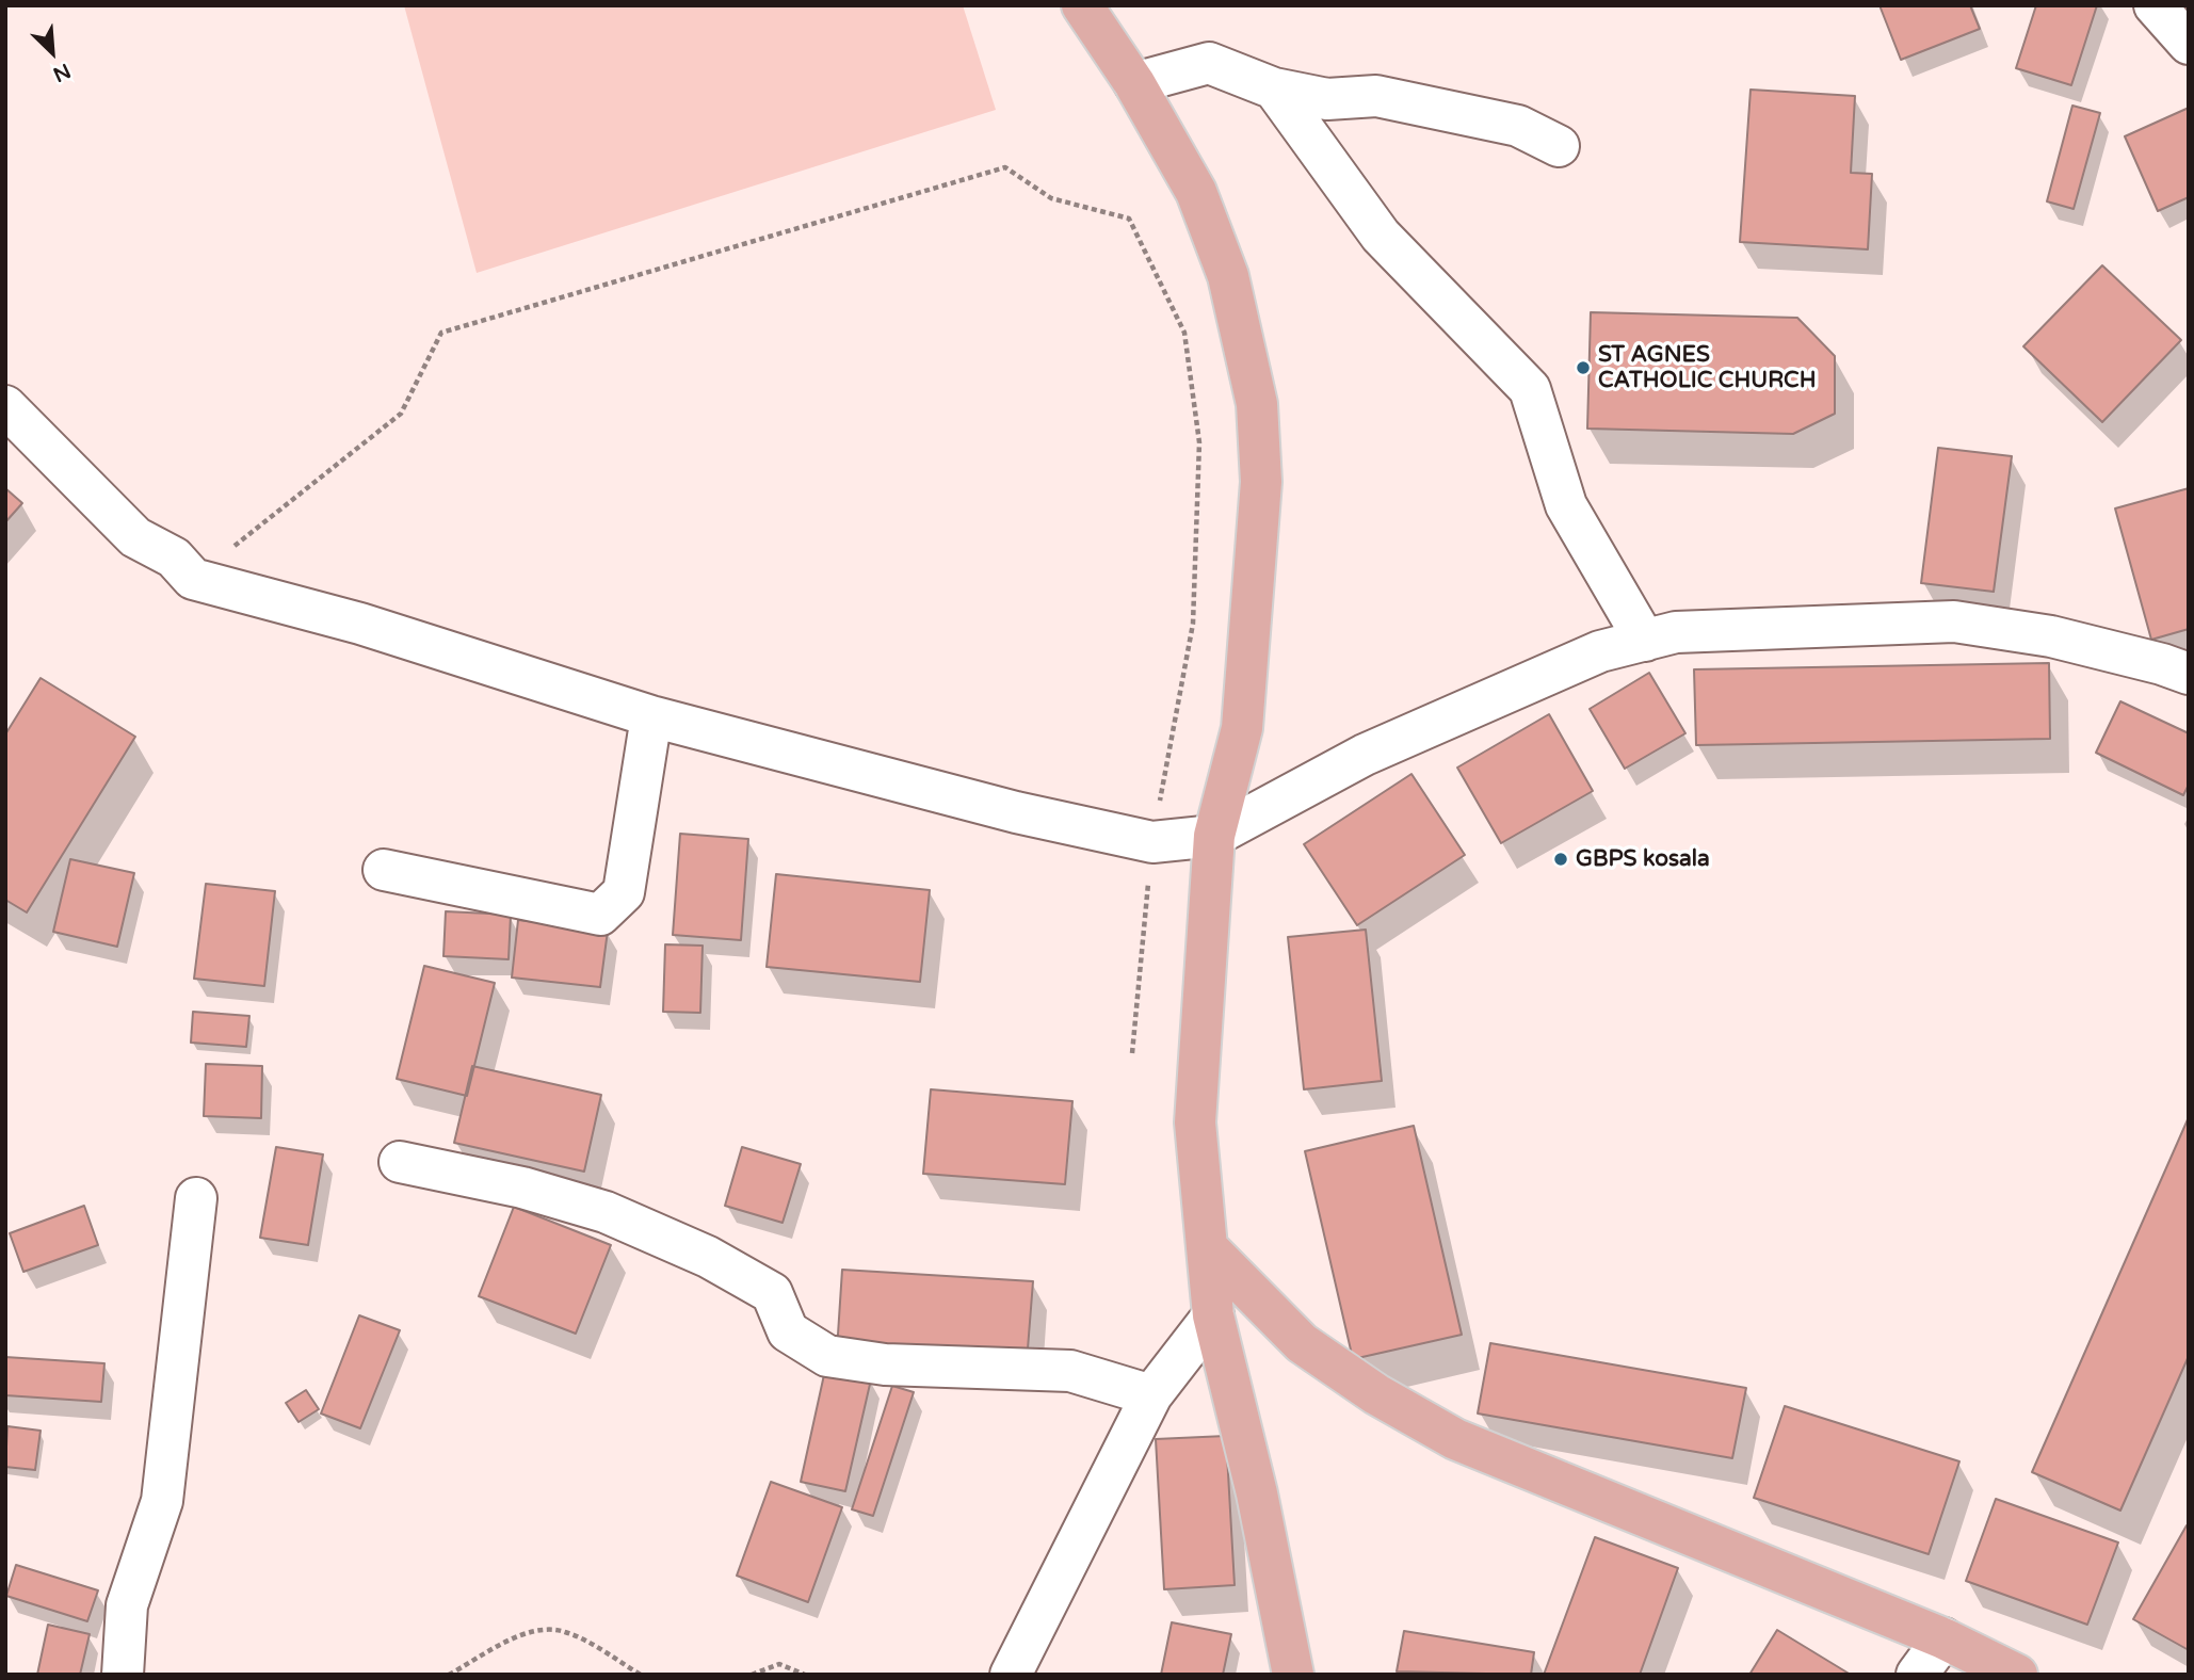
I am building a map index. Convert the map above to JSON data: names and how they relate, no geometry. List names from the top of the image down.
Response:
{
  "places": ["ST AGNES CATHOLIC CHURCH", "GBPS kosala"],
  "north": "bottom right"
}
